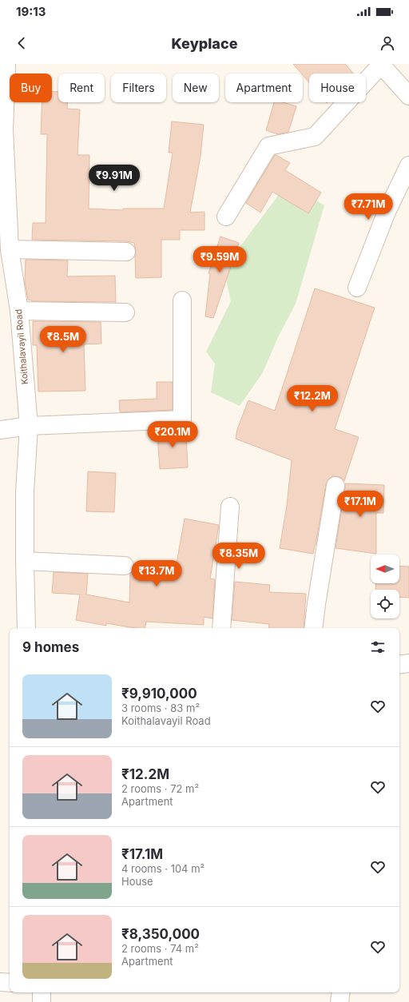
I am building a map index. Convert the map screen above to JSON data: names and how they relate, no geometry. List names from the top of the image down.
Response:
{
  "streets": {
    "street": ["Koithalavayil Road"]
  },
  "north": "left",
  "page": {
    "status": "19:13",
    "header": "Keyplace",
    "chip": [
      "Buy",
      "Rent",
      "Filters",
      "New",
      "Apartment",
      "House"
    ],
    "price": [
      "₹9.91M",
      "₹7.71M",
      "₹9.59M",
      "₹8.5M",
      "₹12.2M",
      "₹20.1M",
      "₹17.1M",
      "₹8.35M",
      "₹13.7M"
    ],
    "heading": "9 homes",
    "list": [
      {
        "name": "₹9,910,000",
        "note": "3 rooms · 83 m² · Koithalavayil Road"
      },
      {
        "name": "₹12.2M",
        "note": "2 rooms · 72 m² · Apartment"
      },
      {
        "name": "₹17.1M",
        "note": "4 rooms · 104 m² · House"
      },
      {
        "name": "₹8,350,000",
        "note": "2 rooms · 74 m² · Apartment"
      }
    ]
  }
}
